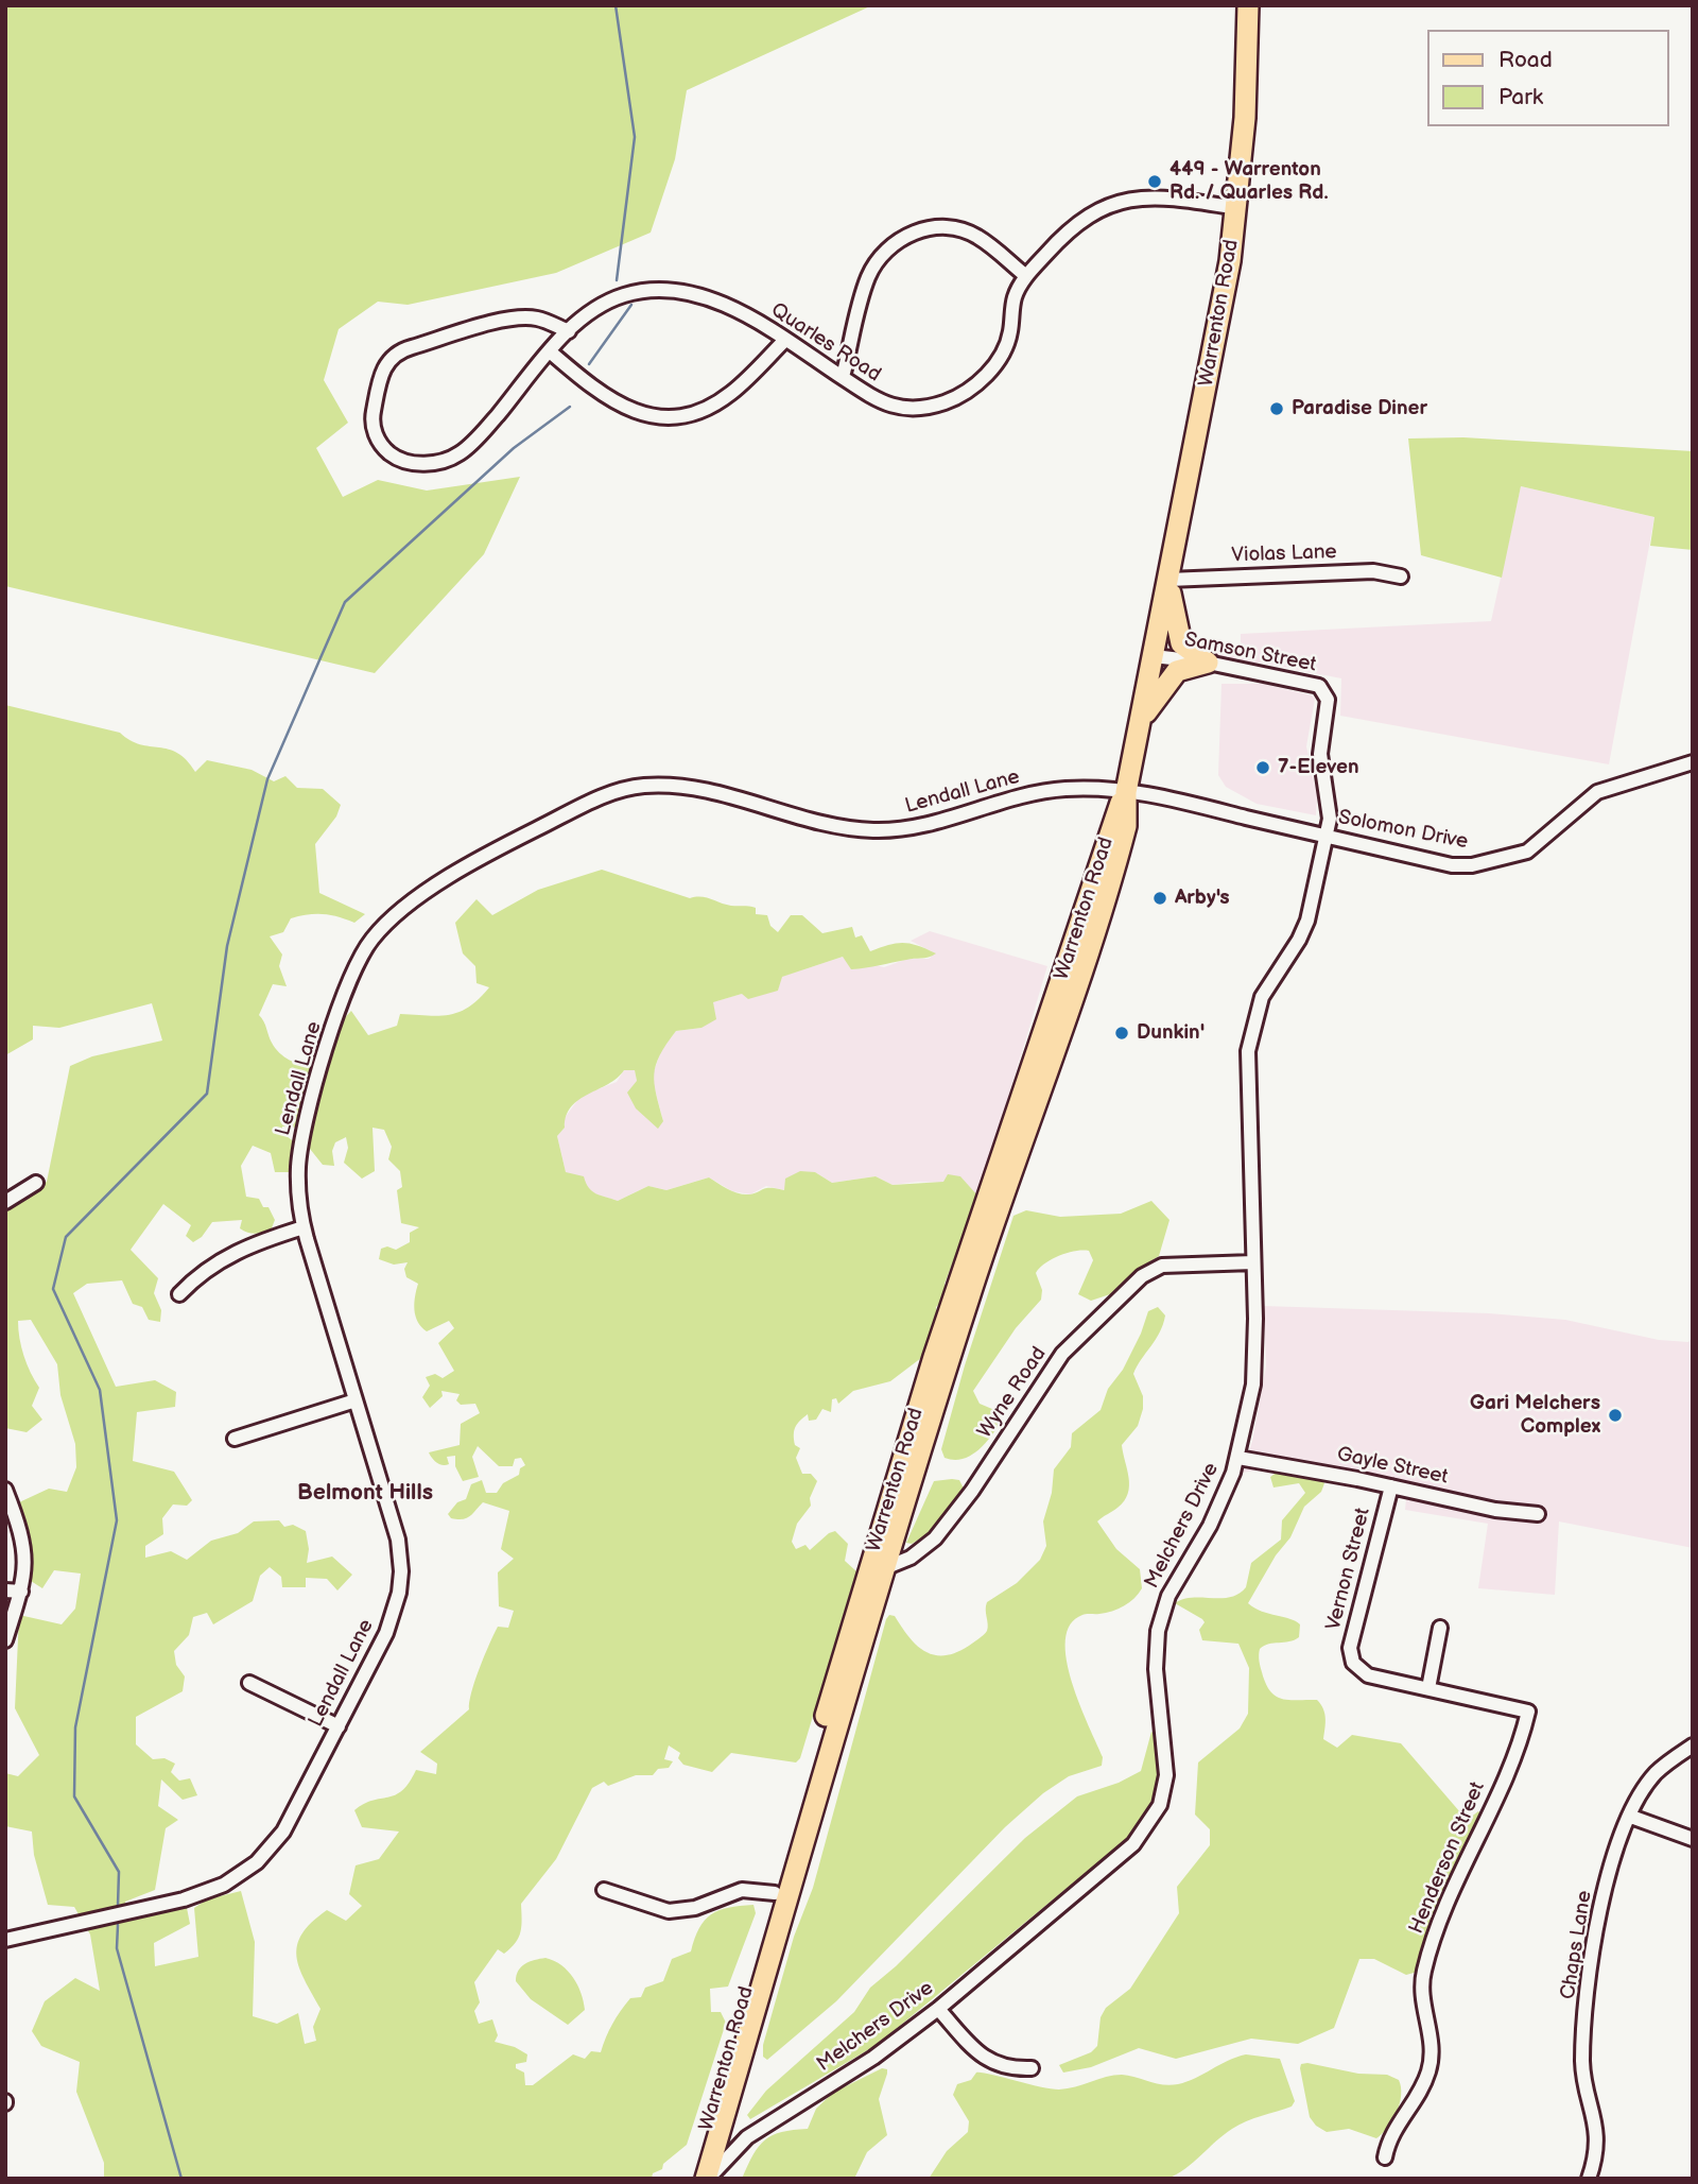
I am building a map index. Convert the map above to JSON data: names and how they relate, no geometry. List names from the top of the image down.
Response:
{
  "streets": {
    "main road": ["Warrenton Road"],
    "street": [
      "Quarles Road",
      "Violas Lane",
      "Samson Street",
      "Lendall Lane",
      "Solomon Drive",
      "Wyne Road",
      "Gayle Street",
      "Melchers Drive",
      "Vernon Street",
      "Henderson Street",
      "Chaps Lane"
    ]
  },
  "crossings": [
    ["Warrenton Road", "Quarles Road"],
    ["Warrenton Road", "Violas Lane"],
    ["Warrenton Road", "Samson Street"],
    ["Warrenton Road", "Lendall Lane"],
    ["Warrenton Road", "Solomon Drive"],
    ["Warrenton Road", "Wyne Road"],
    ["Warrenton Road", "Melchers Drive"],
    ["Samson Street", "Solomon Drive"],
    ["Samson Street", "Melchers Drive"],
    ["Lendall Lane", "Solomon Drive"],
    ["Solomon Drive", "Melchers Drive"],
    ["Wyne Road", "Melchers Drive"],
    ["Gayle Street", "Melchers Drive"],
    ["Gayle Street", "Vernon Street"],
    ["Vernon Street", "Henderson Street"]
  ],
  "districts": ["Belmont Hills"],
  "places": [
    "449 - Warrenton Rd. / Quarles Rd.",
    "Paradise Diner",
    "7-Eleven",
    "Arby's",
    "Dunkin'",
    "Gari Melchers Complex"
  ],
  "legend": ["Road", "Park"]
}
